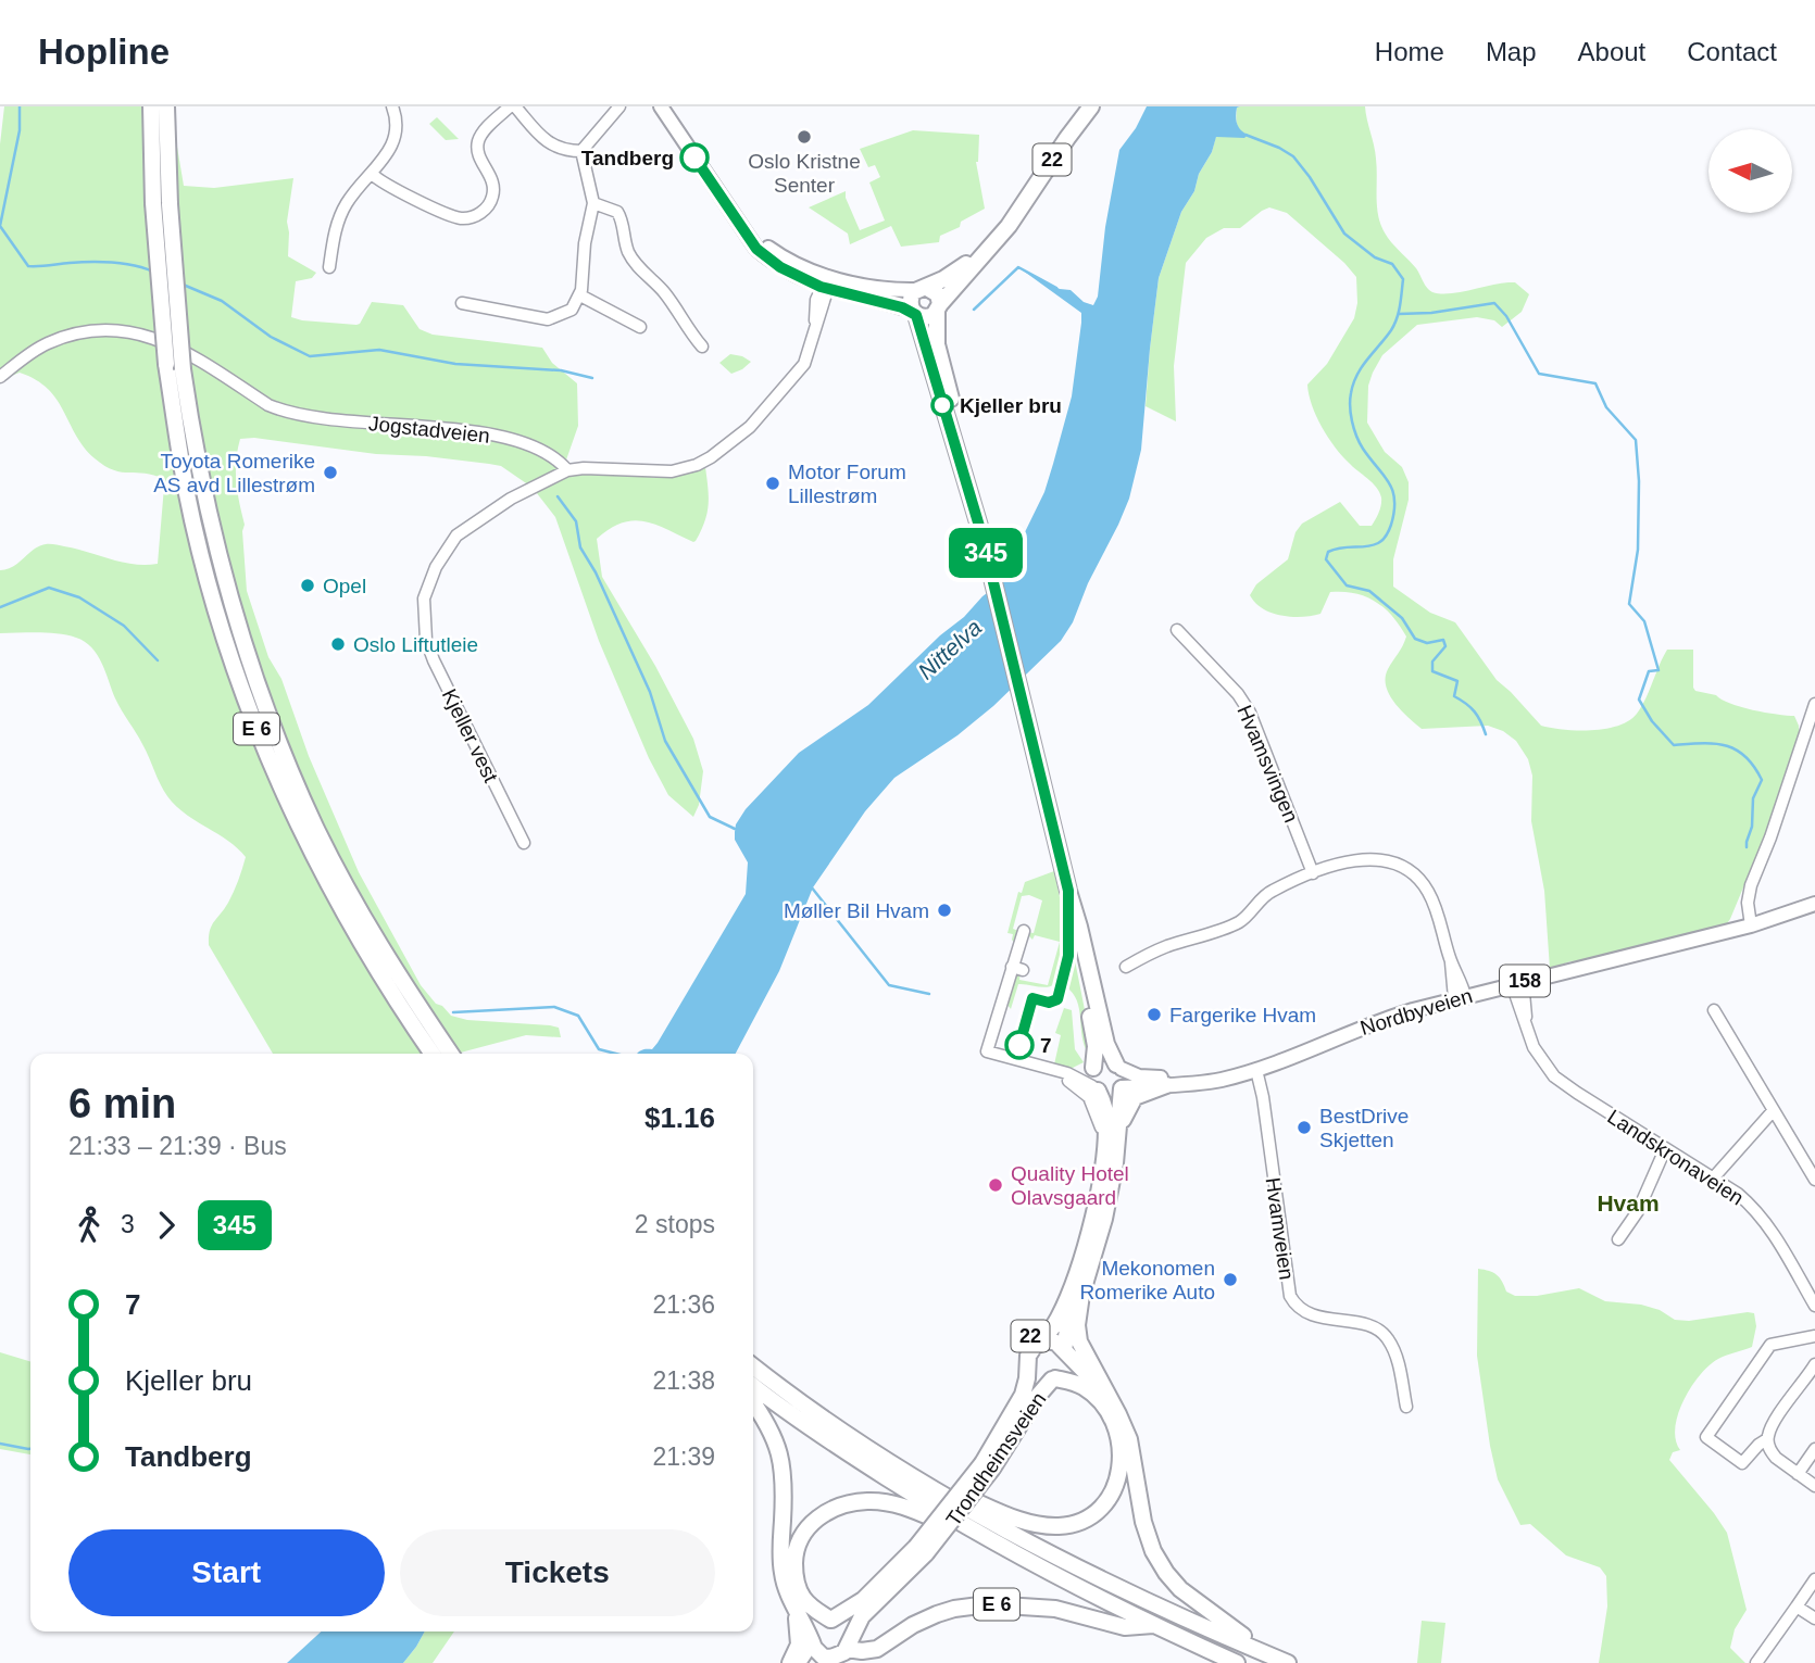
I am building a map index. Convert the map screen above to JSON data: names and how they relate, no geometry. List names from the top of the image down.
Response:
{
  "streets": {
    "highway": ["22", "E 6", "Trondheimsveien"],
    "main road": ["158", "Nordbyveien"],
    "street": [
      "Jogstadveien",
      "Kjeller vest",
      "Hvamsvingen",
      "Landskronaveien",
      "Hvamveien"
    ]
  },
  "crossings": [
    ["22", "E 6"],
    ["22", "Nordbyveien"],
    ["22", "Trondheimsveien"],
    ["Jogstadveien", "Kjeller vest"],
    ["E 6", "Trondheimsveien"],
    ["Nordbyveien", "Landskronaveien"],
    ["Nordbyveien", "Hvamveien"]
  ],
  "districts": ["Hvam"],
  "water": ["Nittelva"],
  "places": [
    "Oslo Kristne Senter",
    "Tandberg",
    "Kjeller bru",
    "Toyota Romerike AS avd Lillestrøm",
    "Motor Forum Lillestrøm",
    "Opel",
    "Oslo Liftutleie",
    "Møller Bil Hvam",
    "Fargerike Hvam",
    "7",
    "BestDrive Skjetten",
    "Quality Hotel Olavsgaard",
    "Mekonomen Romerike Auto"
  ],
  "lines": ["bus line 345"],
  "north": "left",
  "page": {
    "header": "Hopline",
    "nav": [
      "Home",
      "Map",
      "About",
      "Contact"
    ],
    "on_map": "345",
    "heading": ["6 min", "21:33 – 21:39 · Bus", "$1.16"],
    "legs": ["3", "345", "2 stops"],
    "list": [
      {
        "name": "7",
        "value": "21:36"
      },
      {
        "name": "Kjeller bru",
        "value": "21:38"
      },
      {
        "name": "Tandberg",
        "value": "21:39"
      }
    ],
    "buttons": ["Start", "Tickets"]
  }
}
